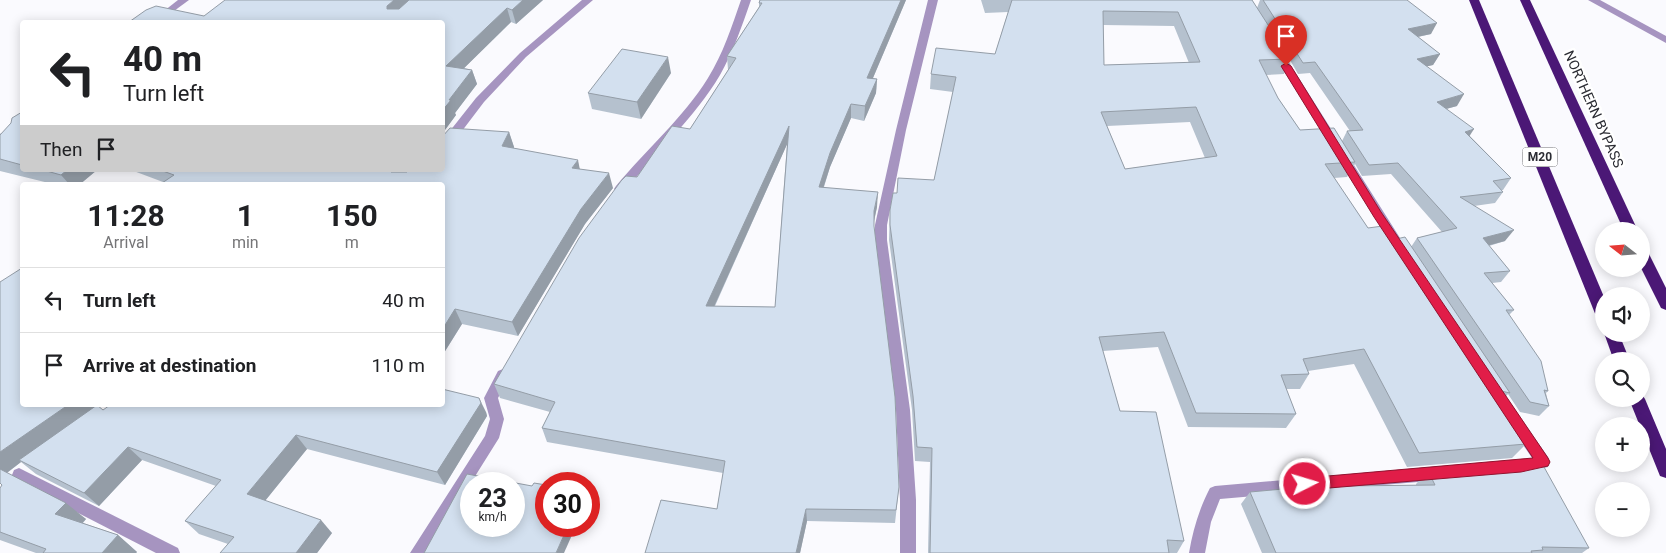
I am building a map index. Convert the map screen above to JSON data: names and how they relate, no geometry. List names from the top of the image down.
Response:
{
  "streets": {
    "highway": ["NORTHERN BYPASS", "M20"]
  },
  "north": "left",
  "page": {
    "turn": ["40 m", "Turn left"],
    "then": "Then",
    "eta": [
      "11:28",
      "Arrival",
      "1",
      "min",
      "150",
      "m"
    ],
    "map_buttons": ["+", "−"],
    "list": [
      {
        "name": "Turn left",
        "value": "40 m"
      },
      {
        "name": "Arrive at destination",
        "value": "110 m"
      }
    ],
    "speed": "23 km/h",
    "limit": "30"
  }
}
